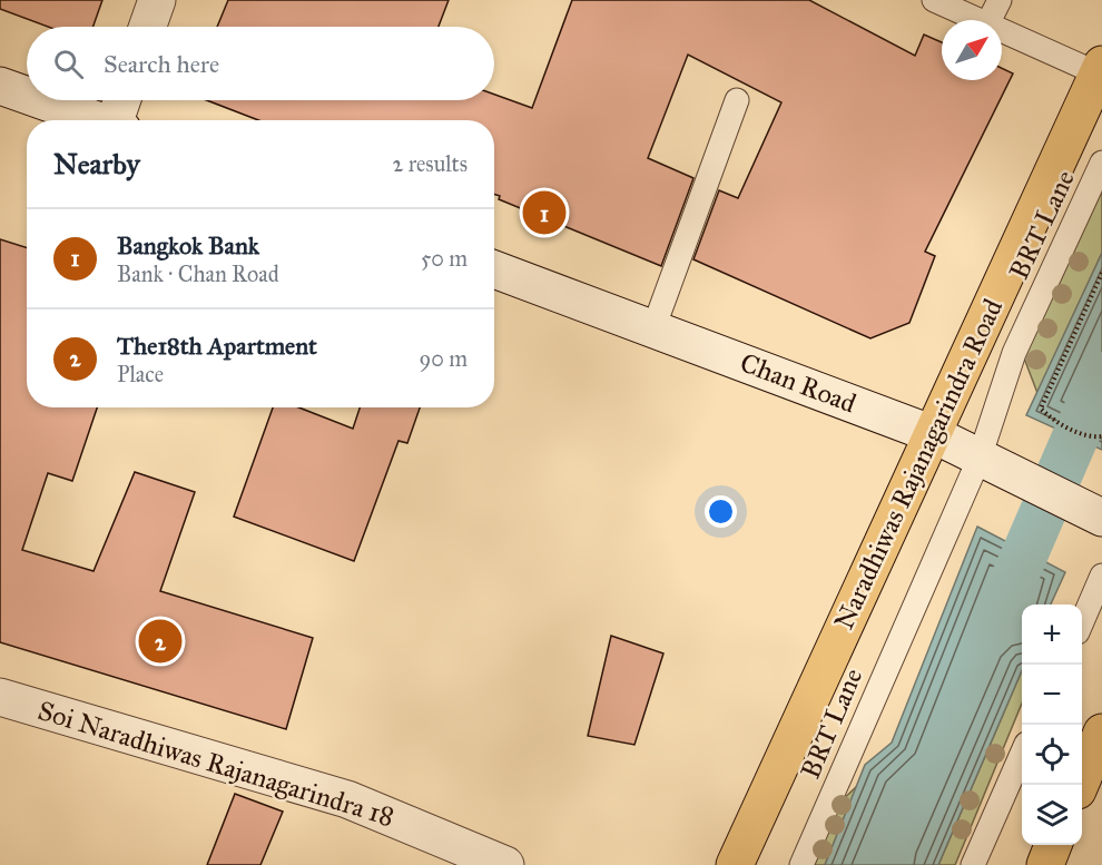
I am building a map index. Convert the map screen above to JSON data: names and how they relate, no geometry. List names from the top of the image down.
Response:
{
  "streets": {
    "main road": ["Chan Road", "Naradhiwas Rajanagarindra Road", "Soi Naradhiwas Rajanagarindra 18"],
    "lane": ["BRT Lane"]
  },
  "crossings": [
    ["BRT Lane", "Chan Road"],
    ["Chan Road", "Naradhiwas Rajanagarindra Road"]
  ],
  "north": "top right",
  "page": {
    "search": "Search here",
    "heading": ["Nearby", "2 results"],
    "pins": ["1", "2"],
    "list": [
      {
        "mark": "1",
        "name": "Bangkok Bank",
        "note": "Bank · Chan Road",
        "value": "50 m"
      },
      {
        "mark": "2",
        "name": "The18th Apartment",
        "note": "Place",
        "value": "90 m"
      }
    ],
    "map_buttons": ["+", "−"]
  }
}
